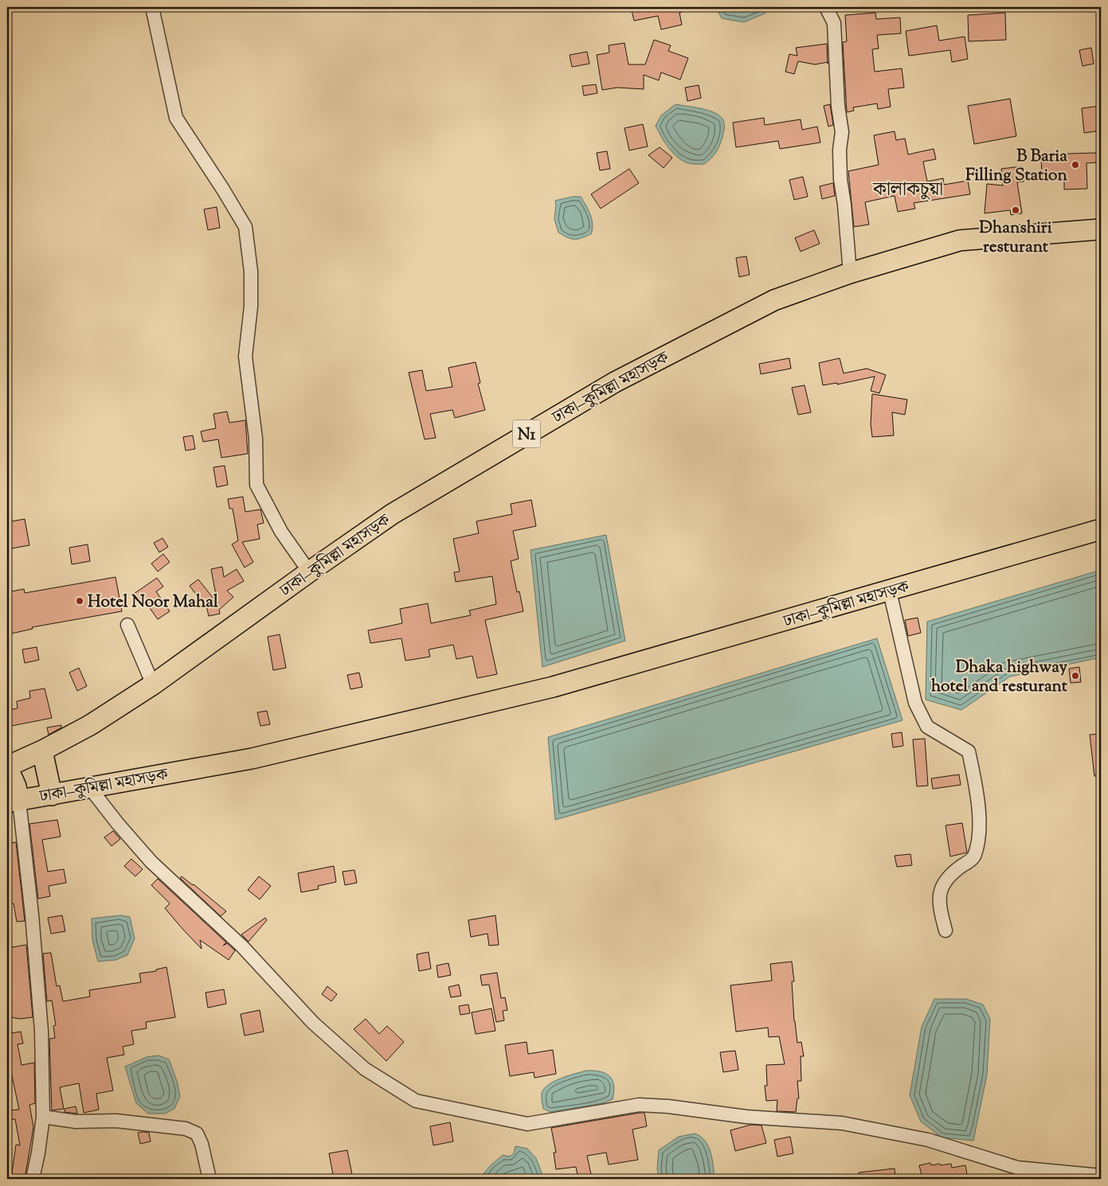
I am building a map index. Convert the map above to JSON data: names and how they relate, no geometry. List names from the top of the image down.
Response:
{
  "streets": {
    "highway": ["ঢাকা–কুমিল্লা মহাসড়ক", "N1"]
  },
  "districts": ["কালাকচুয়া"],
  "places": [
    "B Baria Filling Station",
    "Dhanshiri resturant",
    "Hotel Noor Mahal",
    "Dhaka highway hotel and resturant"
  ]
}
